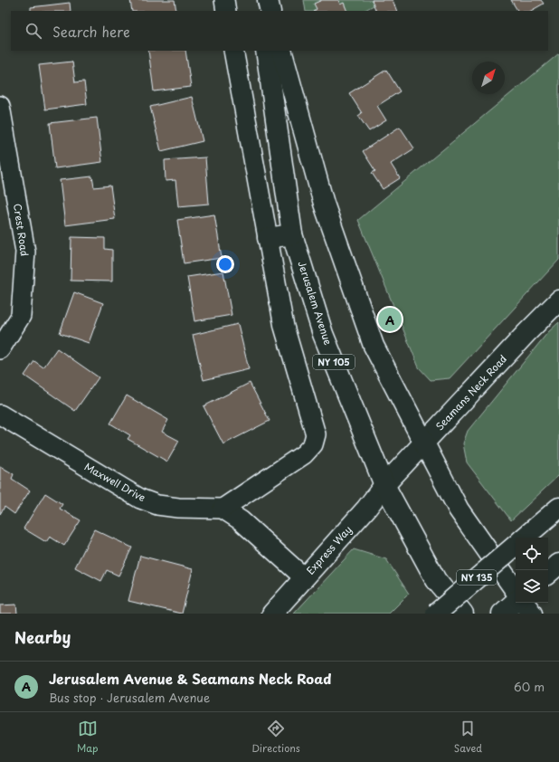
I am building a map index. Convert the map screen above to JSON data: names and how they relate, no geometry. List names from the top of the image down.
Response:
{
  "streets": {
    "main road": [
      "Jerusalem Avenue",
      "NY 105",
      "Seamans Neck Road",
      "Express Way",
      "NY 135"
    ],
    "street": ["Crest Road", "Maxwell Drive"]
  },
  "crossings": [
    ["Jerusalem Avenue", "Seamans Neck Road"],
    ["Jerusalem Avenue", "Express Way"],
    ["Seamans Neck Road", "Express Way"]
  ],
  "north": "top right",
  "page": {
    "search": "Search here",
    "pins": "A",
    "heading": "Nearby",
    "list": [
      {
        "mark": "A",
        "name": "Jerusalem Avenue & Seamans Neck Road",
        "note": "Bus stop · Jerusalem Avenue",
        "value": "60 m"
      }
    ],
    "nav": ["Map", "Directions", "Saved"]
  }
}
